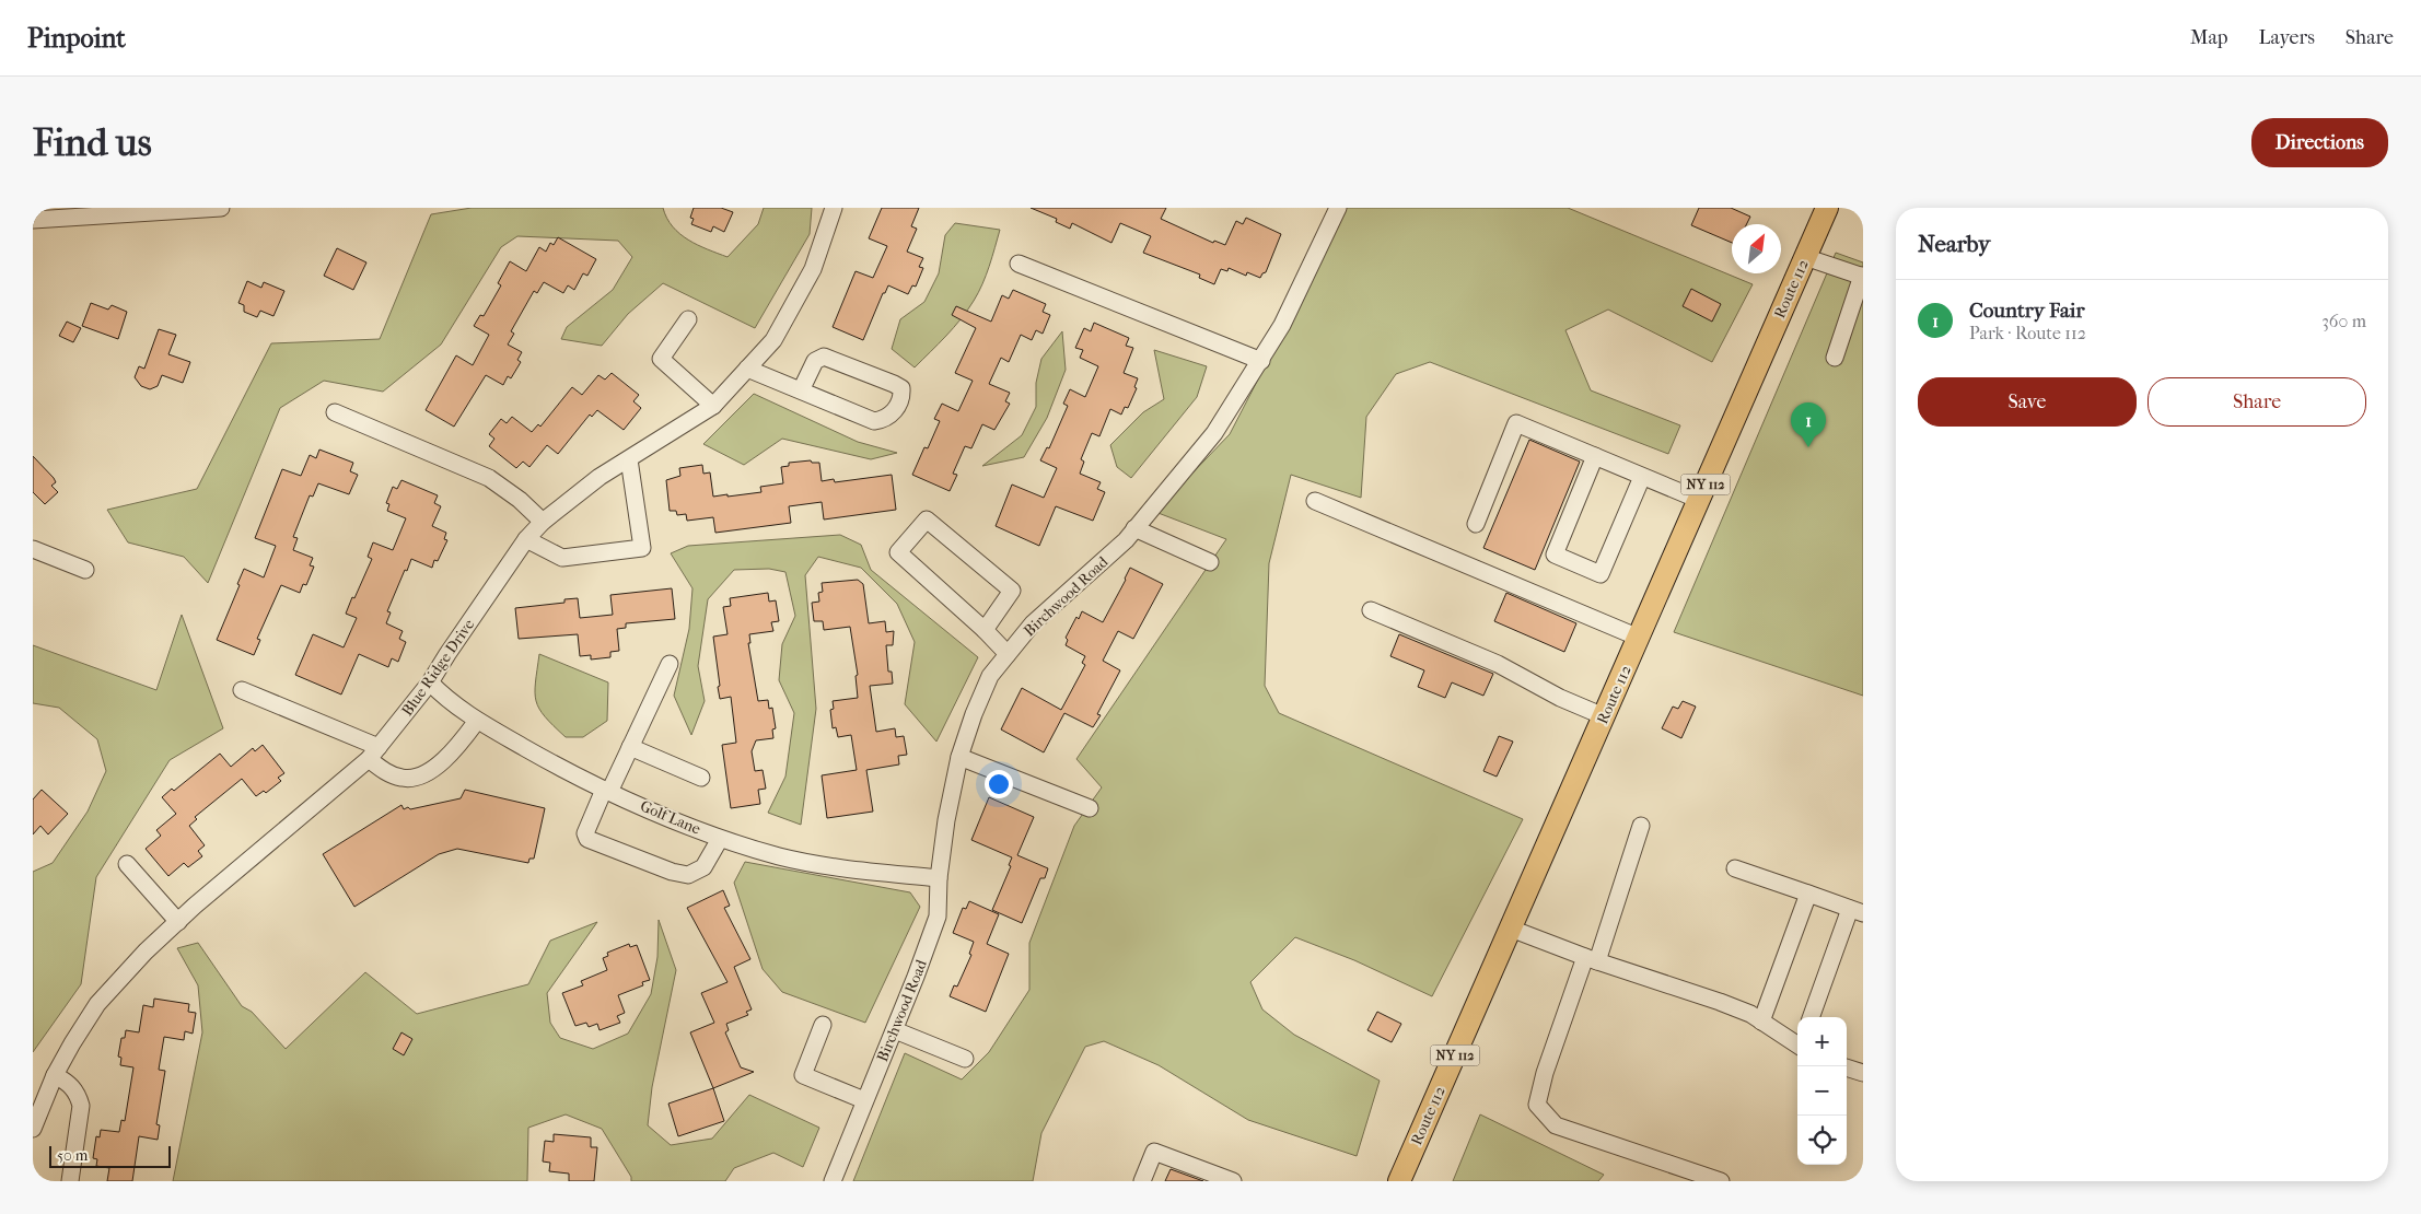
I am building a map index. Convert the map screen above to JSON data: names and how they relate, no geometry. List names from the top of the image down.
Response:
{
  "streets": {
    "main road": ["Route 112", "NY 112"],
    "street": ["Birchwood Road", "Blue Ridge Drive", "Golf Lane"]
  },
  "crossings": [
    ["Birchwood Road", "Golf Lane"],
    ["Blue Ridge Drive", "Golf Lane"]
  ],
  "scale_bar": "50 m",
  "north": "top right",
  "page": {
    "header": "Pinpoint",
    "nav": ["Map", "Layers", "Share"],
    "buttons": [
      "Directions",
      ["Save", "Share"]
    ],
    "title": "Find us",
    "heading": "Nearby",
    "list": [
      {
        "mark": "1",
        "name": "Country Fair",
        "note": "Park · Route 112",
        "value": "360 m"
      }
    ],
    "pins": "1",
    "map_buttons": ["+", "−"],
    "scale": "50 m"
  }
}
